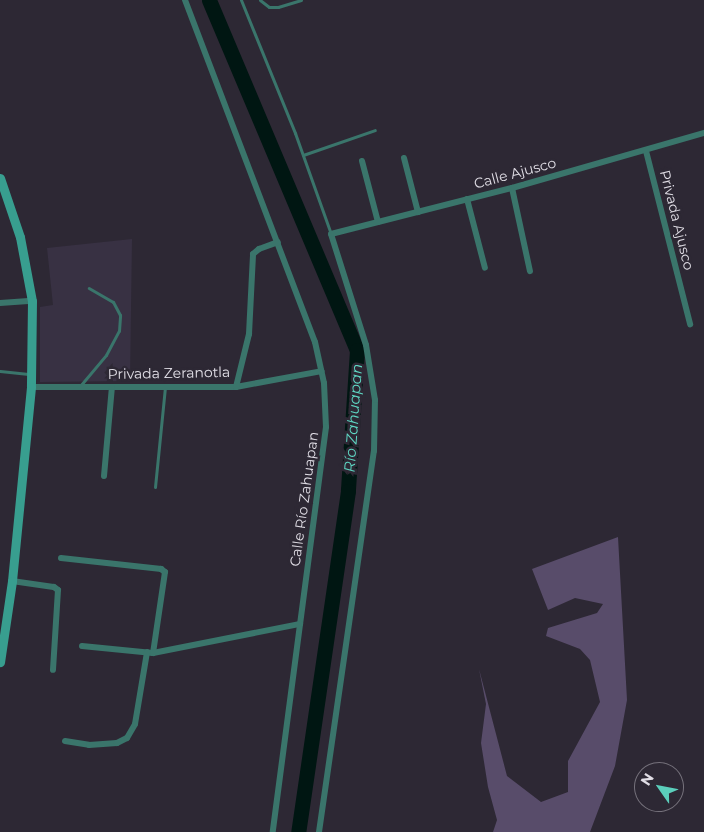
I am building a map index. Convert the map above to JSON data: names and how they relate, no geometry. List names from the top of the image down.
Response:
{
  "streets": {
    "street": [
      "Calle Ajusco",
      "Privada Ajusco",
      "Privada Zeranotla",
      "Calle Río Zahuapan"
    ]
  },
  "crossings": [
    ["Calle Ajusco", "Privada Ajusco"],
    ["Privada Zeranotla", "Calle Río Zahuapan"]
  ],
  "water": ["Río Zahuapan"],
  "north": "top left"
}
